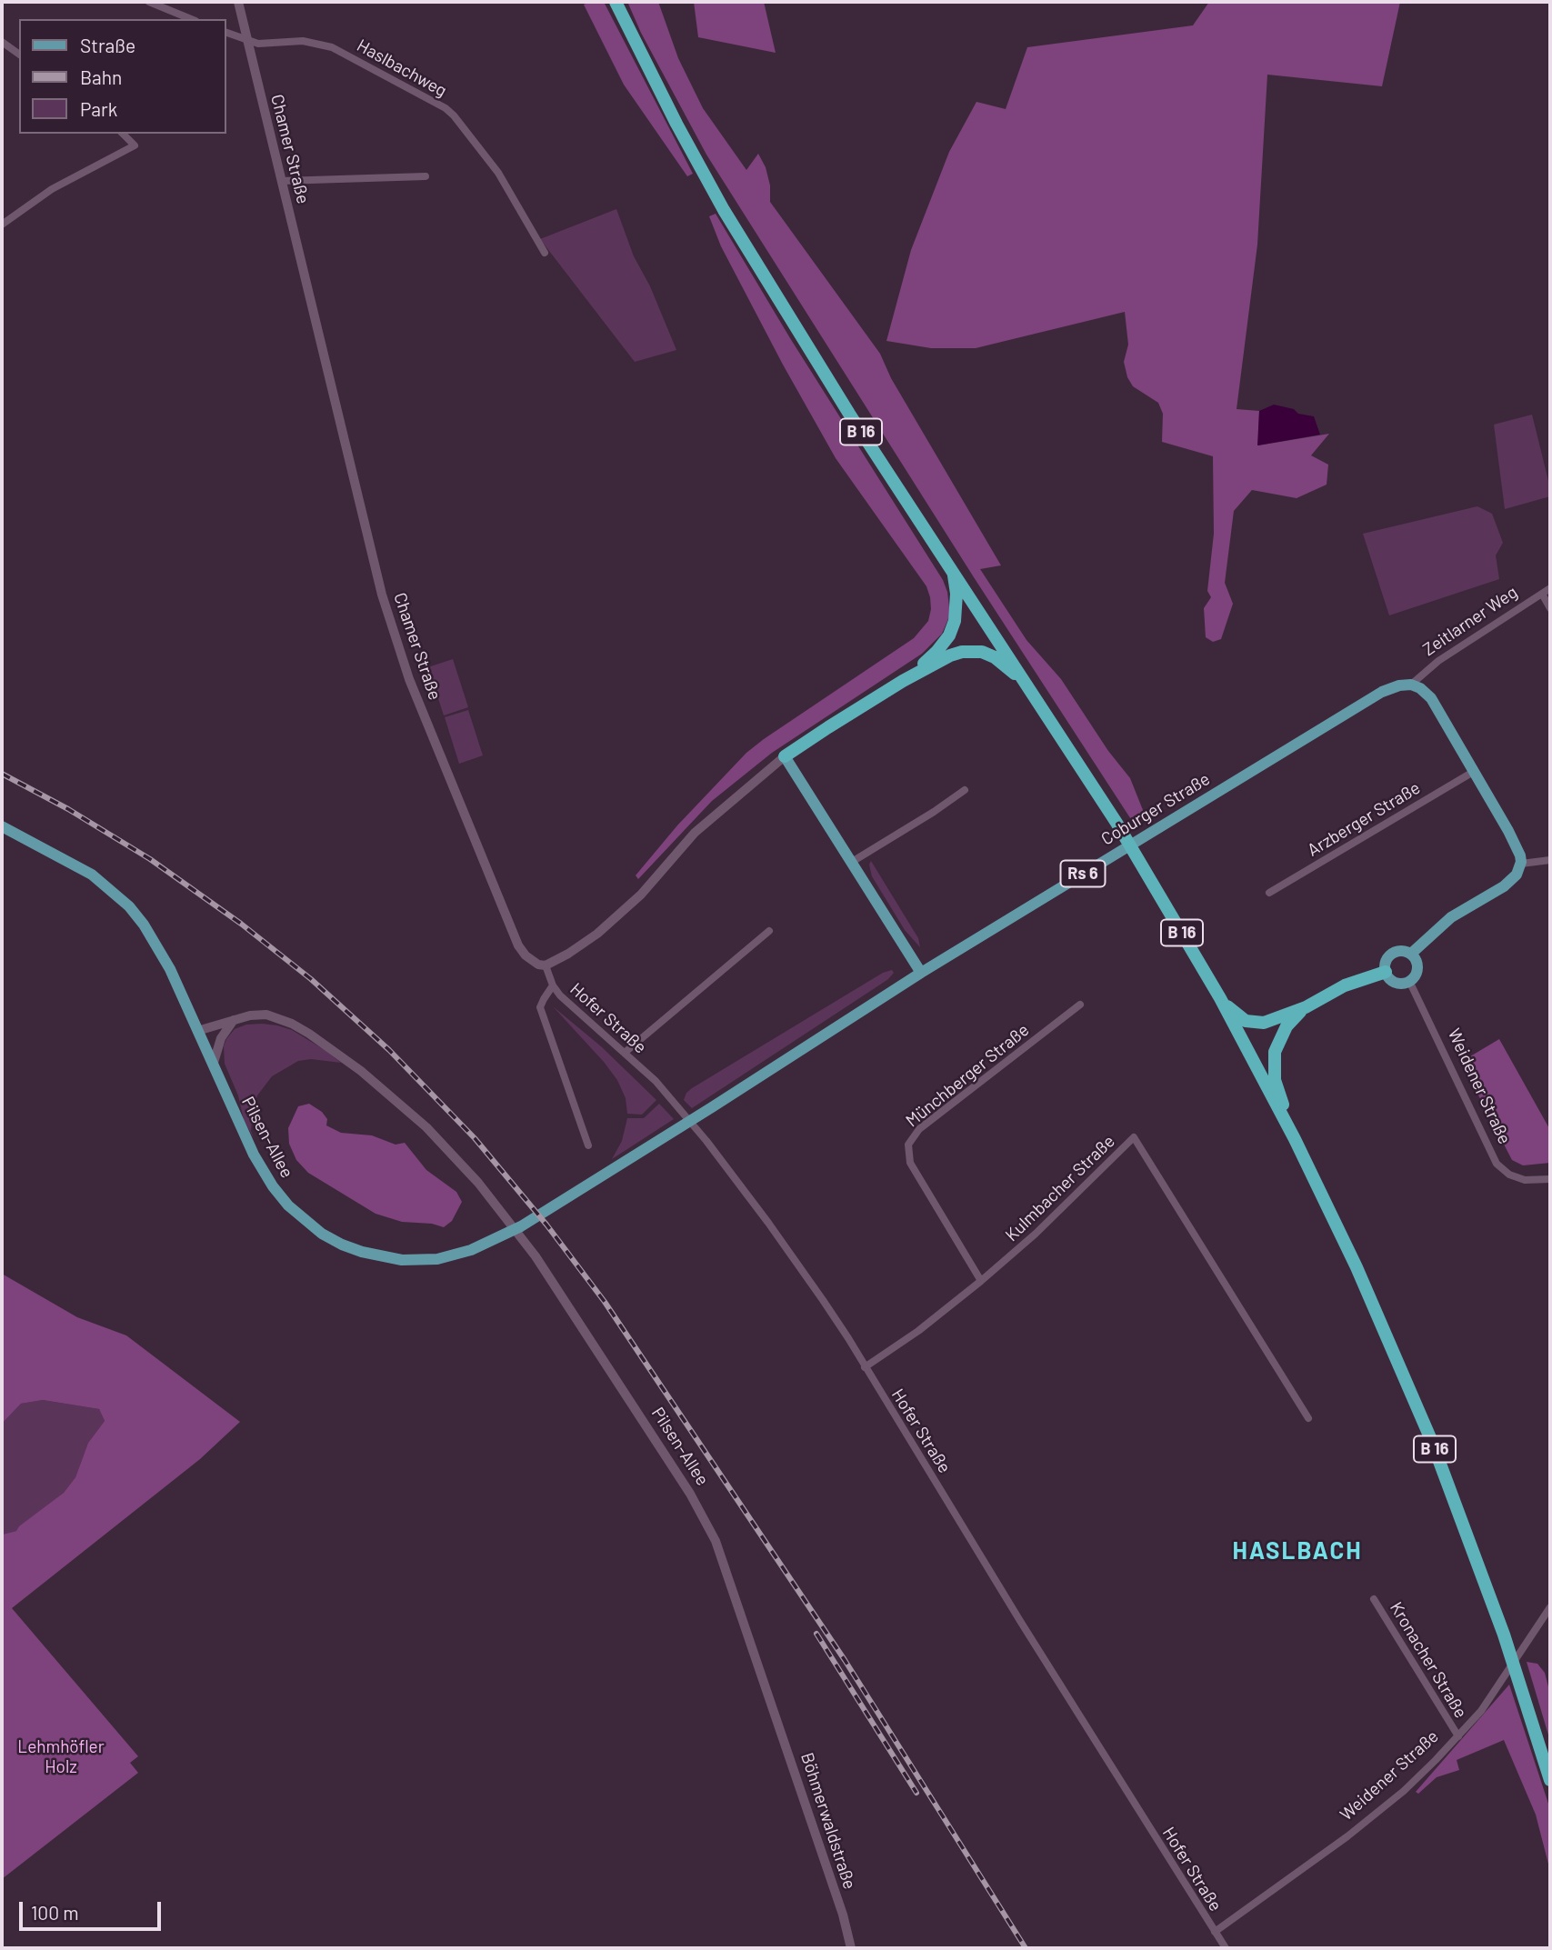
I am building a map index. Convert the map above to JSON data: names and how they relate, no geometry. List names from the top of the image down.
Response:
{
  "streets": {
    "highway": ["B 16"],
    "main road": ["Coburger Straße", "Rs 6", "Pilsen-Allee"],
    "street": [
      "Haslbachweg",
      "Chamer Straße",
      "Zeitlarner Weg",
      "Arzberger Straße",
      "Hofer Straße",
      "Münchberger Straße",
      "Weidener Straße",
      "Kulmbacher Straße",
      "Kronacher Straße",
      "Böhmerwaldstraße"
    ]
  },
  "crossings": [
    ["Haslbachweg", "Chamer Straße"],
    ["Chamer Straße", "Hofer Straße"],
    ["Zeitlarner Weg", "Coburger Straße"],
    ["Coburger Straße", "Pilsen-Allee"],
    ["Hofer Straße", "Weidener Straße"],
    ["Hofer Straße", "Kulmbacher Straße"],
    ["Münchberger Straße", "Kulmbacher Straße"],
    ["Weidener Straße", "Kronacher Straße"],
    ["Pilsen-Allee", "Böhmerwaldstraße"]
  ],
  "districts": ["HASLBACH"],
  "parks": ["Lehmhöfler Holz"],
  "legend": ["Straße", "Bahn", "Park"],
  "scale_bar": "100 m"
}
